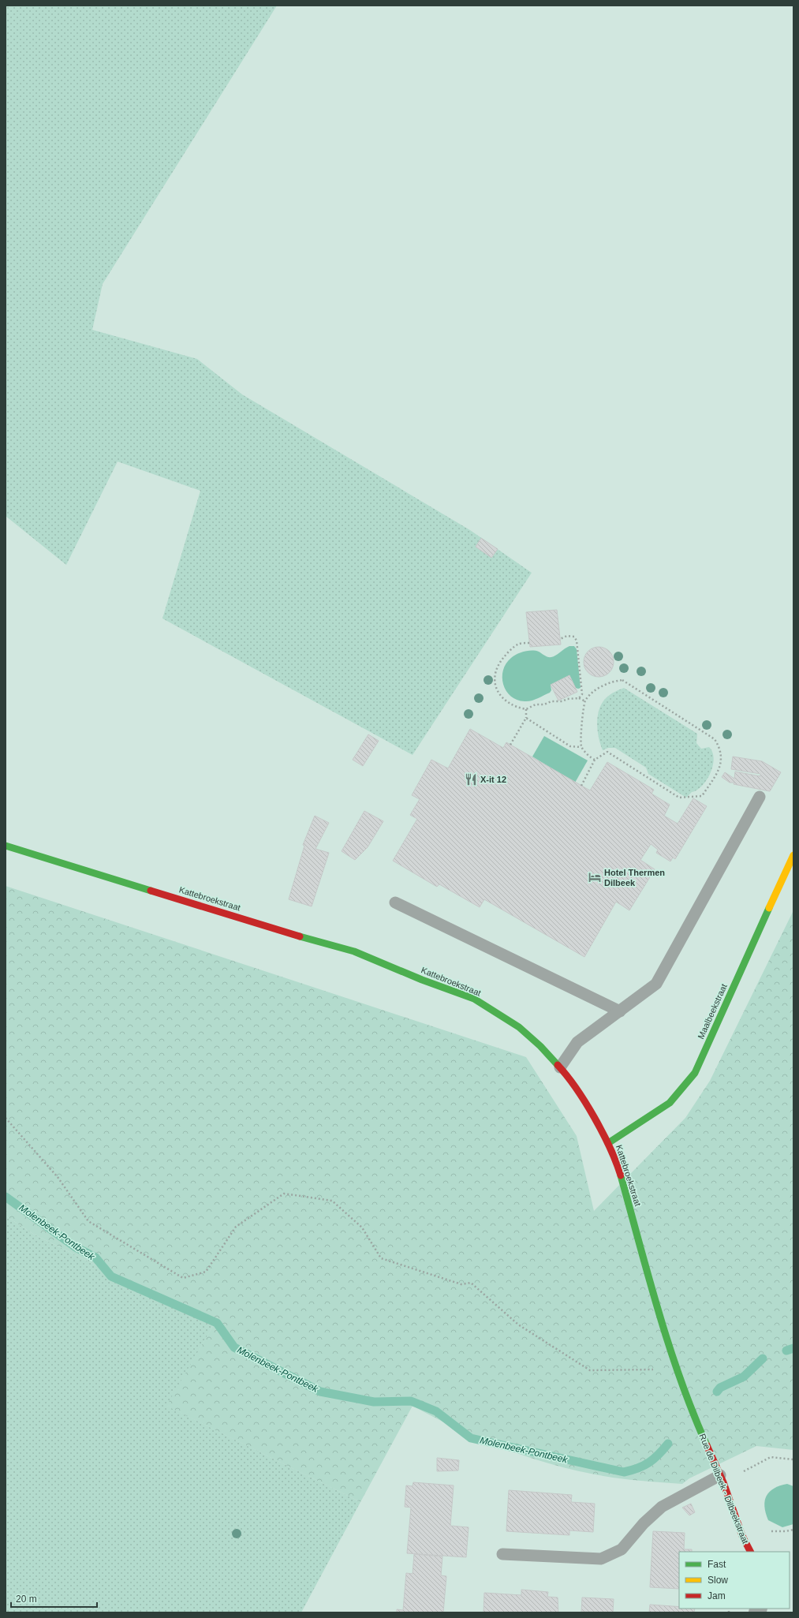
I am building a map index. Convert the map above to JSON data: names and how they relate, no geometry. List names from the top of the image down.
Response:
{
  "streets": {
    "street": ["Kattebroekstraat", "Maalbeekstraat", "Rue de Dilbeek - Dilbeekstraat"]
  },
  "crossings": [
    ["Kattebroekstraat", "Maalbeekstraat"],
    ["Kattebroekstraat", "Rue de Dilbeek - Dilbeekstraat"]
  ],
  "water": ["Molenbeek-Pontbeek"],
  "places": {
    "restaurant": ["X-it 12"],
    "hotel": ["Hotel Thermen Dilbeek"]
  },
  "legend": ["Fast", "Slow", "Jam"],
  "scale_bar": "20 m"
}
